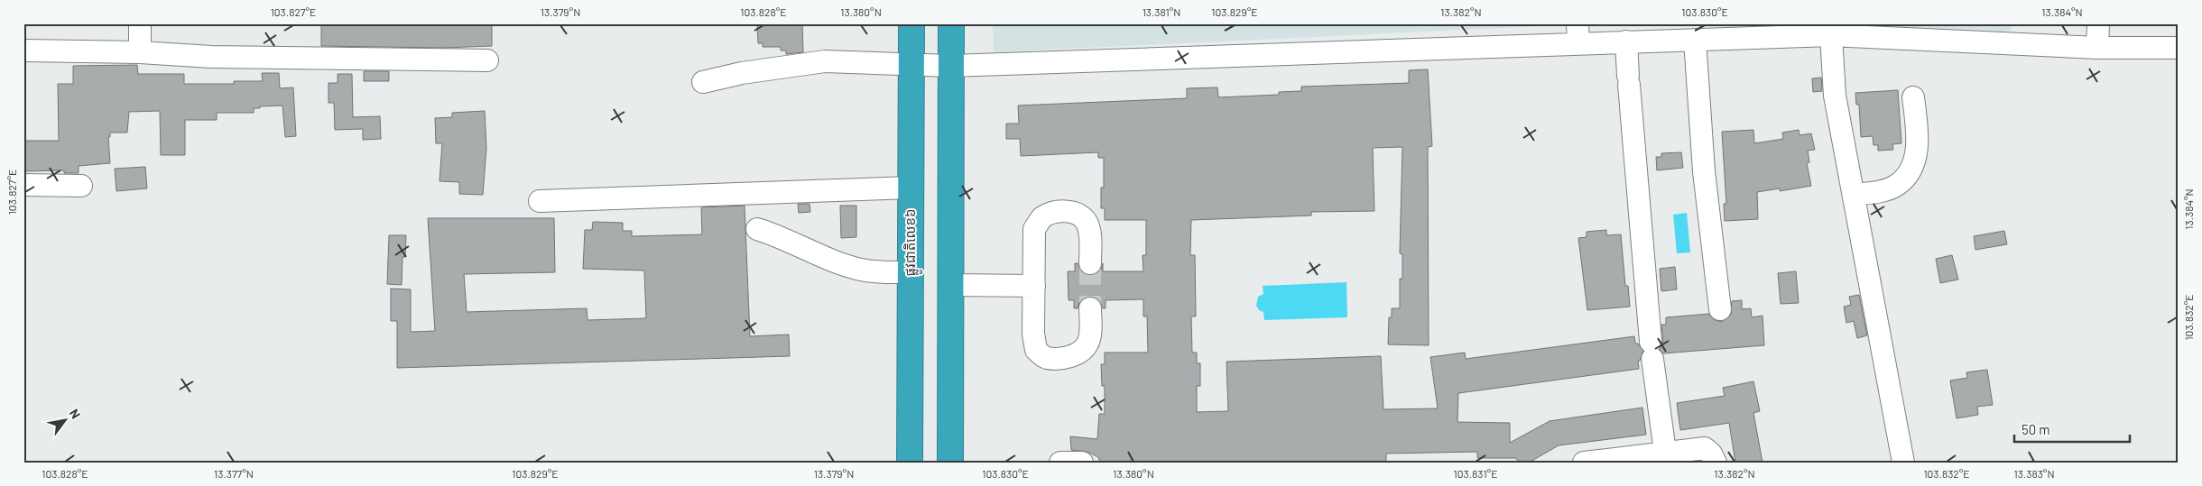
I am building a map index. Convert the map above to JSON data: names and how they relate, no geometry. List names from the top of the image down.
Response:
{
  "streets": {
    "highway": ["ផ្លូវជាតិលេខ៦"]
  },
  "scale_bar": "50 m",
  "north": "top right",
  "coordinates": [
    "103.827°E",
    "13.379°N",
    "103.828°E",
    "13.380°N",
    "13.381°N",
    "103.829°E",
    "13.382°N",
    "103.830°E",
    "13.384°N",
    "103.832°E",
    "13.377°N",
    "103.831°E",
    "13.383°N"
  ]
}
